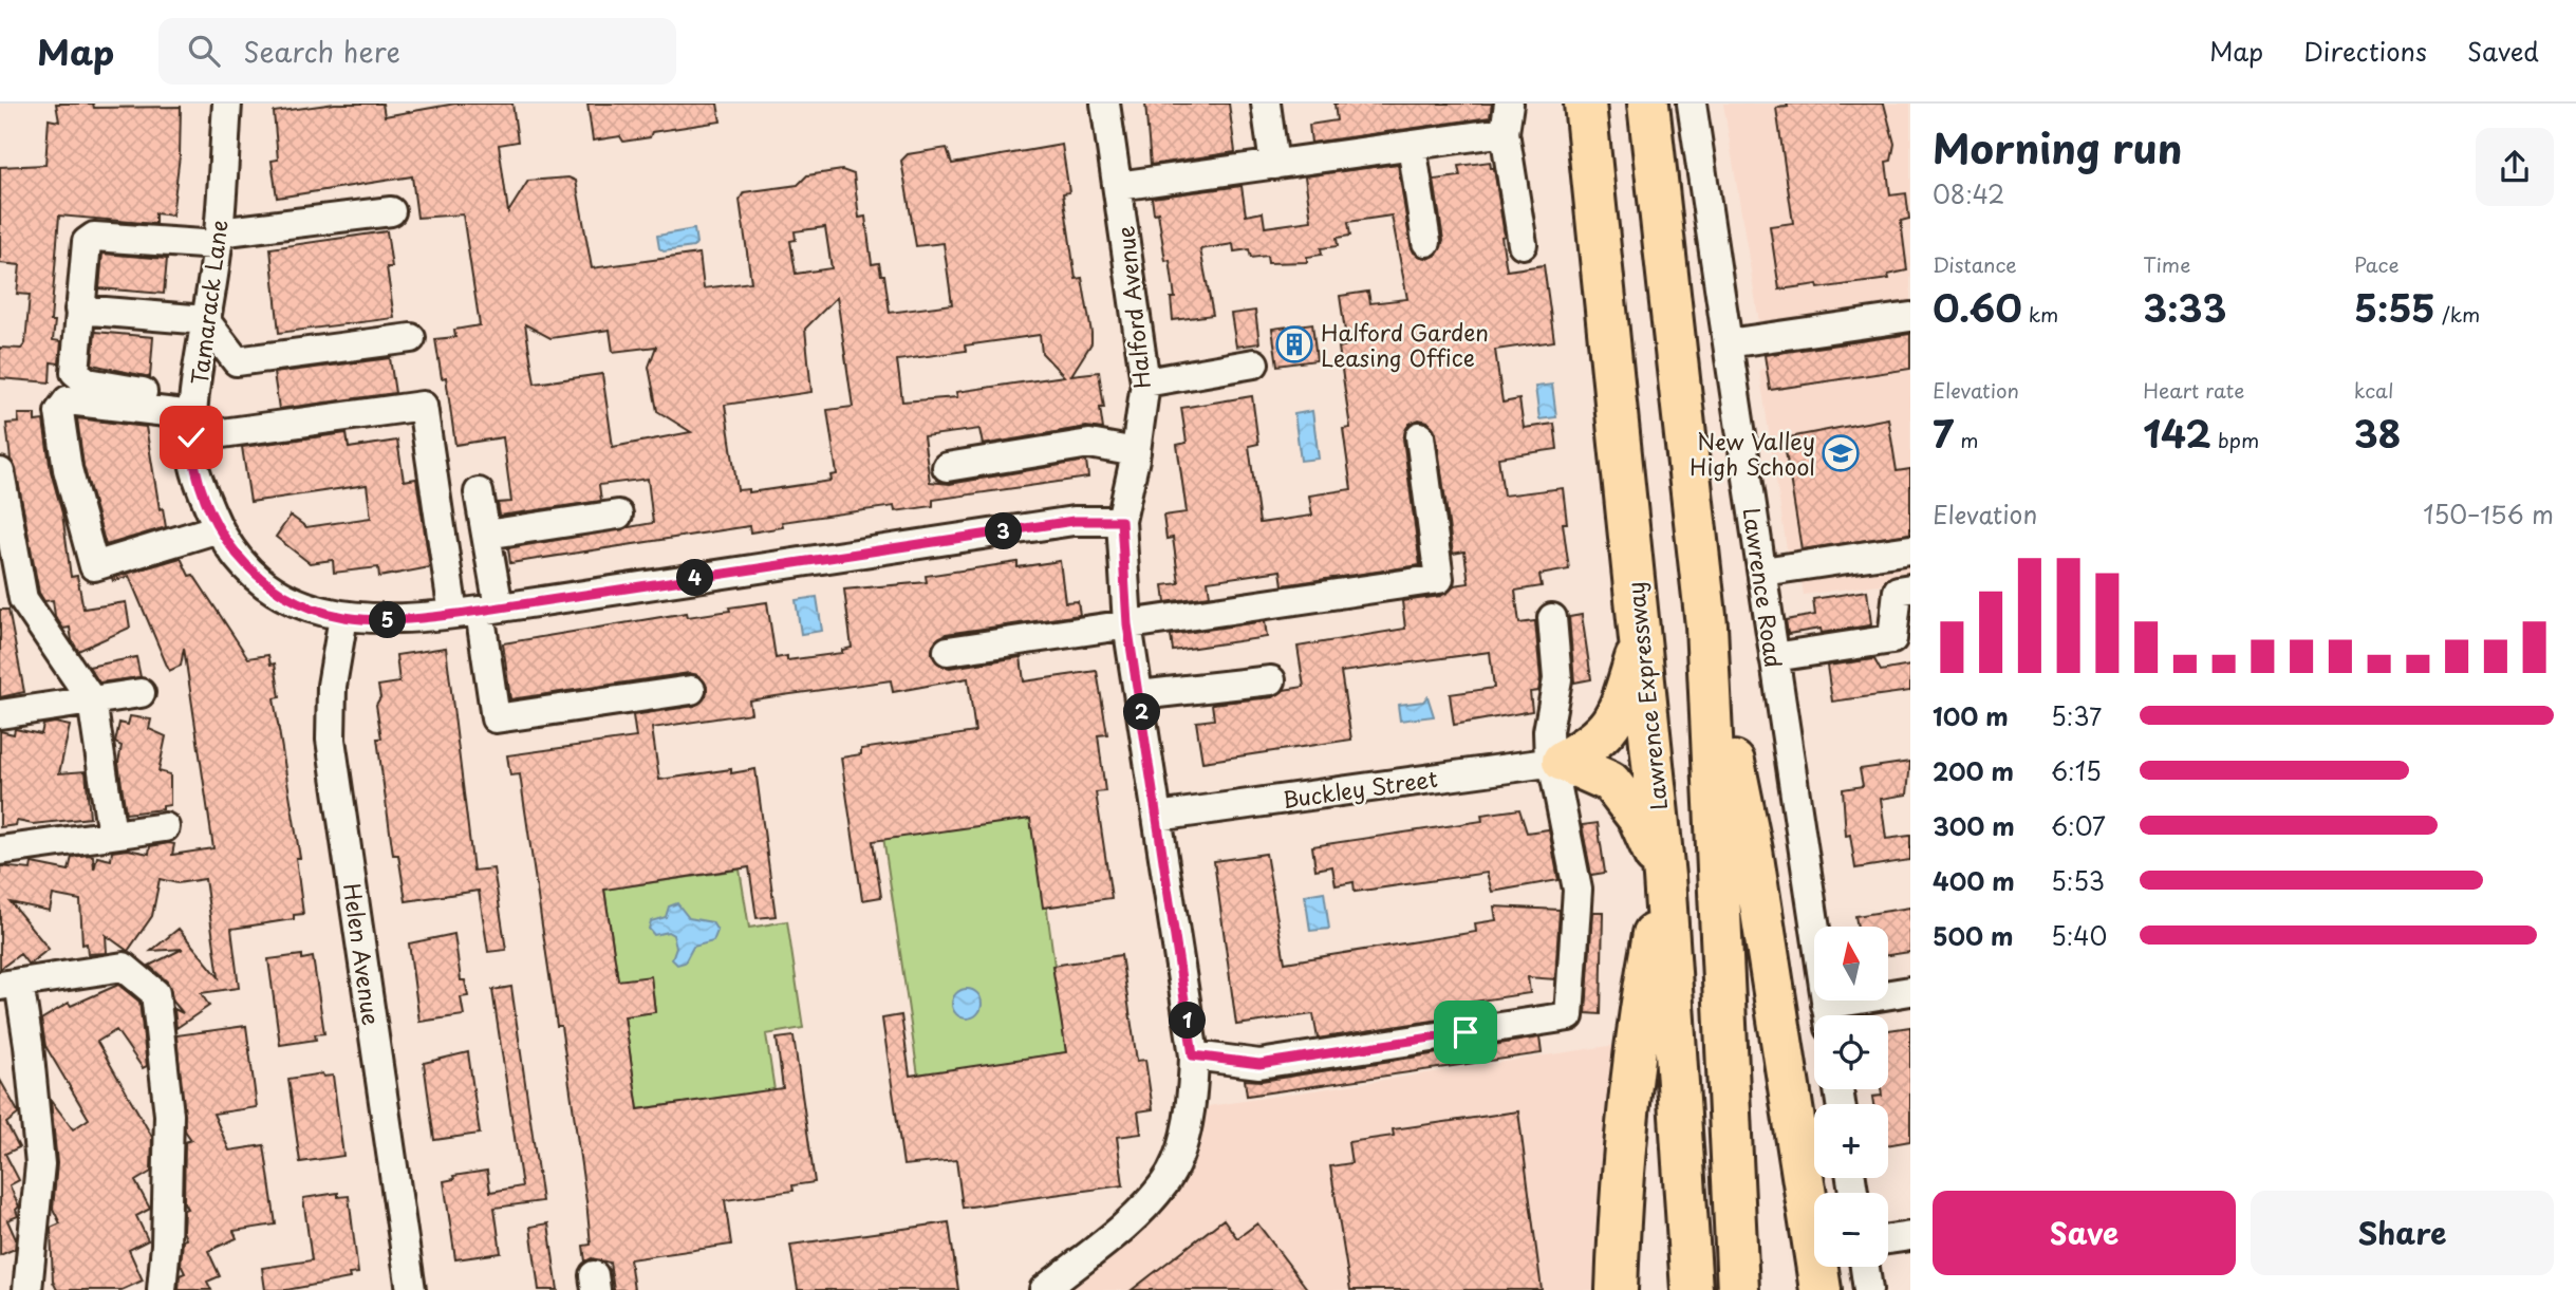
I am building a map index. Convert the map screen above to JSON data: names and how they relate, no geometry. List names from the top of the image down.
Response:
{
  "streets": {
    "highway": ["Lawrence Expressway"],
    "street": [
      "Tamarack Lane",
      "Halford Avenue",
      "Lawrence Road",
      "Buckley Street",
      "Helen Avenue"
    ]
  },
  "crossings": [
    ["Tamarack Lane", "Halford Avenue"],
    ["Tamarack Lane", "Helen Avenue"],
    ["Halford Avenue", "Buckley Street"]
  ],
  "places": {
    "building": ["Halford Garden Leasing Office"],
    "school or university": ["New Valley High School"]
  },
  "north": "top",
  "page": {
    "header": "Map",
    "search": "Search here",
    "nav": ["Map", "Directions", "Saved"],
    "heading": ["Morning run", "08:42"],
    "stats": [
      ["Distance", "0.60 km"],
      ["Time", "3:33"],
      ["Pace", "5:55 /km"],
      ["Elevation", "7 m"],
      ["Heart rate", "142 bpm"],
      ["kcal", "38"]
    ],
    "chart": ["Elevation", "150–156 m"],
    "pins": [
      "3",
      "4",
      "5",
      "2",
      "1"
    ],
    "list": [
      {
        "name": "100 m",
        "note": "5:37"
      },
      {
        "name": "200 m",
        "note": "6:15"
      },
      {
        "name": "300 m",
        "note": "6:07"
      },
      {
        "name": "400 m",
        "note": "5:53"
      },
      {
        "name": "500 m",
        "note": "5:40"
      }
    ],
    "map_buttons": ["+", "−"],
    "buttons": ["Save", "Share"]
  }
}
